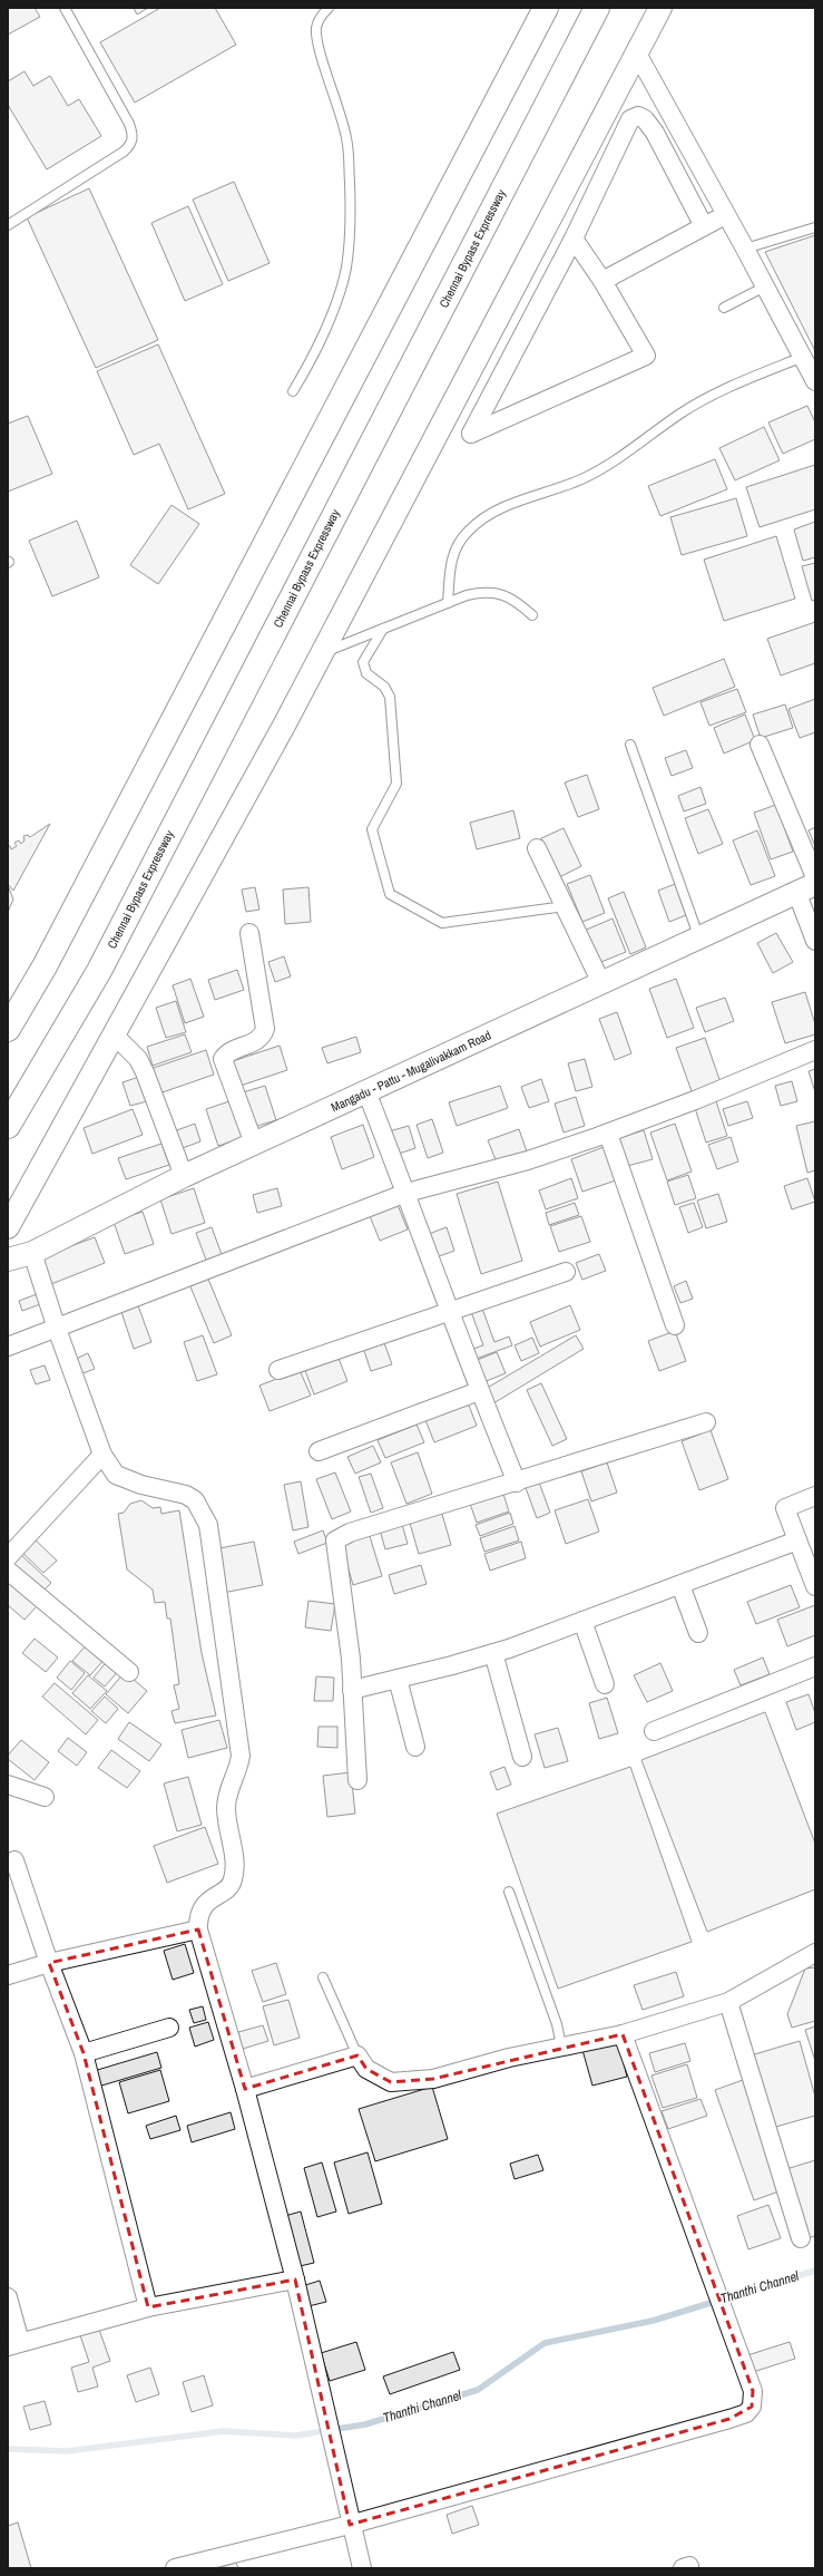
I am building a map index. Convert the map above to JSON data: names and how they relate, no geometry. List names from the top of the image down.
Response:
{
  "streets": {
    "highway": ["Chennai Bypass Expressway"],
    "street": ["Mangadu - Pattu - Mugalivakkam Road"]
  },
  "water": ["Thanthi Channel"]
}
